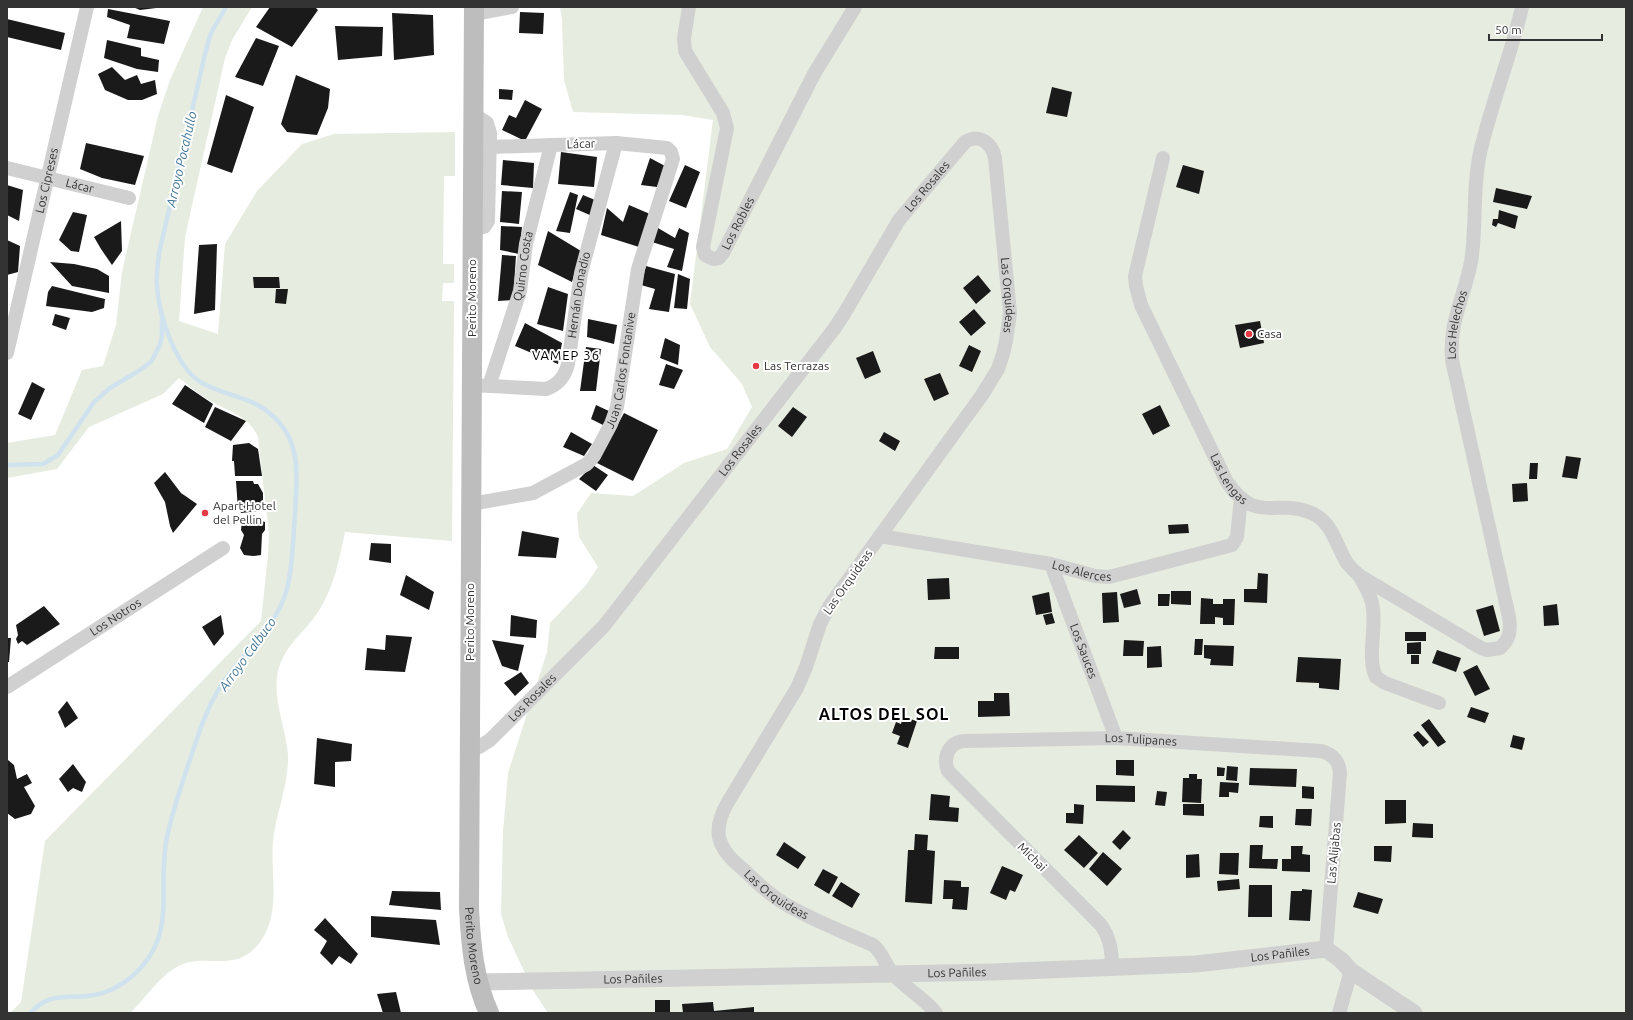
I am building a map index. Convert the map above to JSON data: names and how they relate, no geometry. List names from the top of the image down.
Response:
{
  "streets": {
    "main road": ["Perito Moreno"],
    "street": [
      "Lácar",
      "Los Cipreses",
      "Los Rosales",
      "Los Robles",
      "Quirno Costa",
      "Hernán Donadio",
      "Las Orquideas",
      "Los Helechos",
      "Juan Carlos Fontanive",
      "Las Lengas",
      "Los Alerces",
      "Los Notros",
      "Los Sauces",
      "Los Tulipanes",
      "Las Alijabas",
      "Michai",
      "Los Pañiles"
    ]
  },
  "crossings": [
    ["Lácar", "Los Cipreses"],
    ["Lácar", "Quirno Costa"],
    ["Lácar", "Hernán Donadio"],
    ["Lácar", "Juan Carlos Fontanive"],
    ["Los Rosales", "Las Orquideas"],
    ["Los Rosales", "Perito Moreno"],
    ["Quirno Costa", "Hernán Donadio"],
    ["Quirno Costa", "Perito Moreno"],
    ["Hernán Donadio", "Perito Moreno"],
    ["Las Orquideas", "Los Alerces"],
    ["Las Orquideas", "Los Pañiles"],
    ["Perito Moreno", "Juan Carlos Fontanive"],
    ["Perito Moreno", "Los Pañiles"],
    ["Los Helechos", "Las Lengas"],
    ["Las Lengas", "Los Alerces"],
    ["Los Alerces", "Los Sauces"],
    ["Los Sauces", "Los Tulipanes"],
    ["Los Tulipanes", "Las Alijabas"],
    ["Los Tulipanes", "Michai"],
    ["Las Alijabas", "Los Pañiles"],
    ["Michai", "Los Pañiles"]
  ],
  "districts": ["VAMEP 36", "ALTOS DEL SOL"],
  "water": ["Arroyo Pocahullo", "Arroyo Calbuco"],
  "places": ["Casa", "Las Terrazas", "Apart Hotel del Pellin"],
  "scale_bar": "50 m"
}
